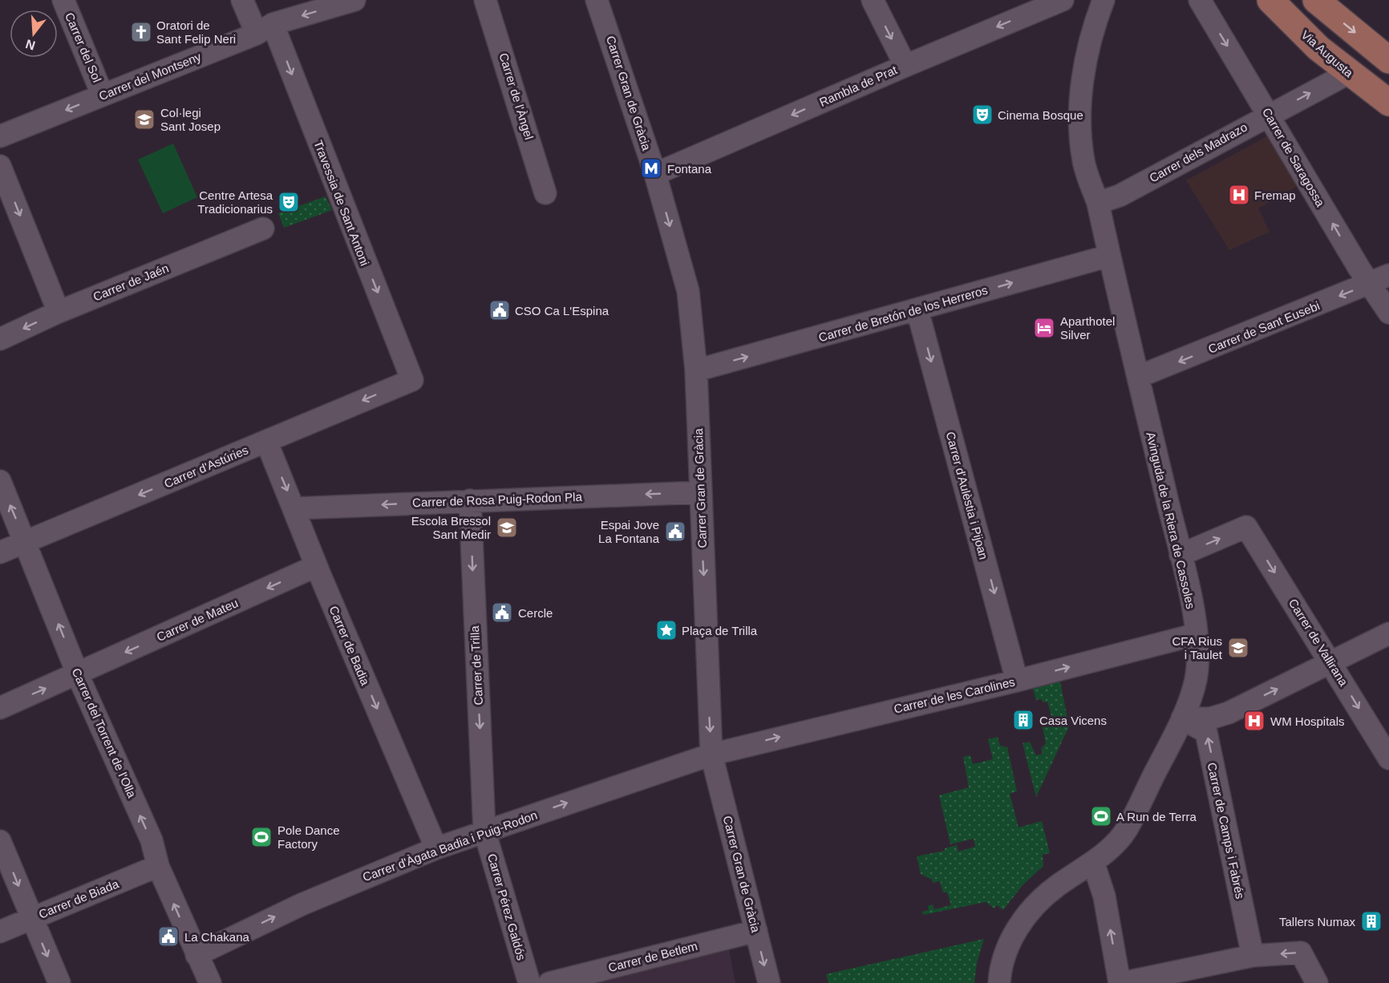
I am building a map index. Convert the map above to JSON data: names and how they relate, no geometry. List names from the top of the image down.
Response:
{
  "streets": {
    "main road": ["Via Augusta"],
    "street": [
      "Carrer del Sol",
      "Carrer del Montseny",
      "Rambla de Prat",
      "Carrer Gran de Gràcia",
      "Carrer de l'Àngel",
      "Carrer dels Madrazo",
      "Carrer de Saragossa",
      "Travessia de Sant Antoni",
      "Carrer de Jaén",
      "Carrer de Bretón de los Herreros",
      "Carrer de Sant Eusebi",
      "Carrer d'Astúries",
      "Carrer d'Aulèstia i Pijoan",
      "Carrer de Rosa Puig-Rodon Pla",
      "Avinguda de la Riera de Cassoles",
      "Carrer de Mateu",
      "Carrer de Vallirana",
      "Carrer de Badia",
      "Carrer de Trilla",
      "Carrer de les Carolines",
      "Carrer del Torrent de l'Olla",
      "Carrer de Camps i Fabrés",
      "Carrer d'Àgata Badia i Puig-Rodon",
      "Carrer de Biada",
      "Carrer Pérez Galdós",
      "Carrer de Betlem"
    ]
  },
  "crossings": [
    ["Carrer del Sol", "Carrer del Montseny"],
    ["Via Augusta", "Carrer dels Madrazo"],
    ["Carrer del Montseny", "Travessia de Sant Antoni"],
    ["Rambla de Prat", "Carrer Gran de Gràcia"],
    ["Carrer Gran de Gràcia", "Carrer de Bretón de los Herreros"],
    ["Carrer Gran de Gràcia", "Carrer de Rosa Puig-Rodon Pla"],
    ["Carrer Gran de Gràcia", "Carrer de les Carolines"],
    ["Carrer Gran de Gràcia", "Carrer d'Àgata Badia i Puig-Rodon"],
    ["Carrer Gran de Gràcia", "Carrer de Betlem"],
    ["Carrer dels Madrazo", "Carrer de Saragossa"],
    ["Carrer dels Madrazo", "Avinguda de la Riera de Cassoles"],
    ["Carrer de Saragossa", "Carrer de Sant Eusebi"],
    ["Travessia de Sant Antoni", "Carrer d'Astúries"],
    ["Carrer de Bretón de los Herreros", "Carrer d'Aulèstia i Pijoan"],
    ["Carrer de Bretón de los Herreros", "Avinguda de la Riera de Cassoles"],
    ["Carrer de Sant Eusebi", "Avinguda de la Riera de Cassoles"],
    ["Carrer d'Astúries", "Carrer de Badia"],
    ["Carrer d'Astúries", "Carrer del Torrent de l'Olla"],
    ["Carrer d'Aulèstia i Pijoan", "Carrer de les Carolines"],
    ["Carrer de Rosa Puig-Rodon Pla", "Carrer de Badia"],
    ["Carrer de Rosa Puig-Rodon Pla", "Carrer de Trilla"],
    ["Avinguda de la Riera de Cassoles", "Carrer de Vallirana"],
    ["Avinguda de la Riera de Cassoles", "Carrer de les Carolines"],
    ["Avinguda de la Riera de Cassoles", "Carrer de Camps i Fabrés"],
    ["Carrer de Mateu", "Carrer de Badia"],
    ["Carrer de Mateu", "Carrer del Torrent de l'Olla"],
    ["Carrer de Badia", "Carrer d'Àgata Badia i Puig-Rodon"],
    ["Carrer de Trilla", "Carrer d'Àgata Badia i Puig-Rodon"],
    ["Carrer de Trilla", "Carrer Pérez Galdós"],
    ["Carrer de les Carolines", "Carrer d'Àgata Badia i Puig-Rodon"],
    ["Carrer del Torrent de l'Olla", "Carrer d'Àgata Badia i Puig-Rodon"],
    ["Carrer del Torrent de l'Olla", "Carrer de Biada"],
    ["Carrer d'Àgata Badia i Puig-Rodon", "Carrer Pérez Galdós"]
  ],
  "one_way": [
    "Carrer del Montseny",
    "Rambla de Prat",
    "Carrer Gran de Gràcia",
    "Travessia de Sant Antoni",
    "Carrer de Bretón de los Herreros",
    "Carrer de Sant Eusebi",
    "Carrer d'Astúries",
    "Carrer d'Aulèstia i Pijoan",
    "Carrer de Rosa Puig-Rodon Pla",
    "Carrer de Vallirana",
    "Carrer de Badia",
    "Carrer de Trilla",
    "Carrer de les Carolines",
    "Carrer del Torrent de l'Olla",
    "Carrer d'Àgata Badia i Puig-Rodon"
  ],
  "places": {
    "church": ["Oratori de Sant Felip Neri"],
    "theatre": ["Cinema Bosque", "Centre Artesa Tradicionarius"],
    "school or university": ["Col·legi Sant Josep", "Escola Bressol Sant Medir", "CFA Rius i Taulet"],
    "metro station": ["Fontana"],
    "hospital": ["Fremap", "WM Hospitals"],
    "public building": [
      "CSO Ca L'Espina",
      "Espai Jove La Fontana",
      "Cercle",
      "La Chakana"
    ],
    "hotel": ["Aparthotel Silver"],
    "place": ["Plaça de Trilla"],
    "building": ["Casa Vicens", "Tallers Numax"],
    "sports": ["A Run de Terra", "Pole Dance Factory"]
  },
  "north": "bottom"
}
